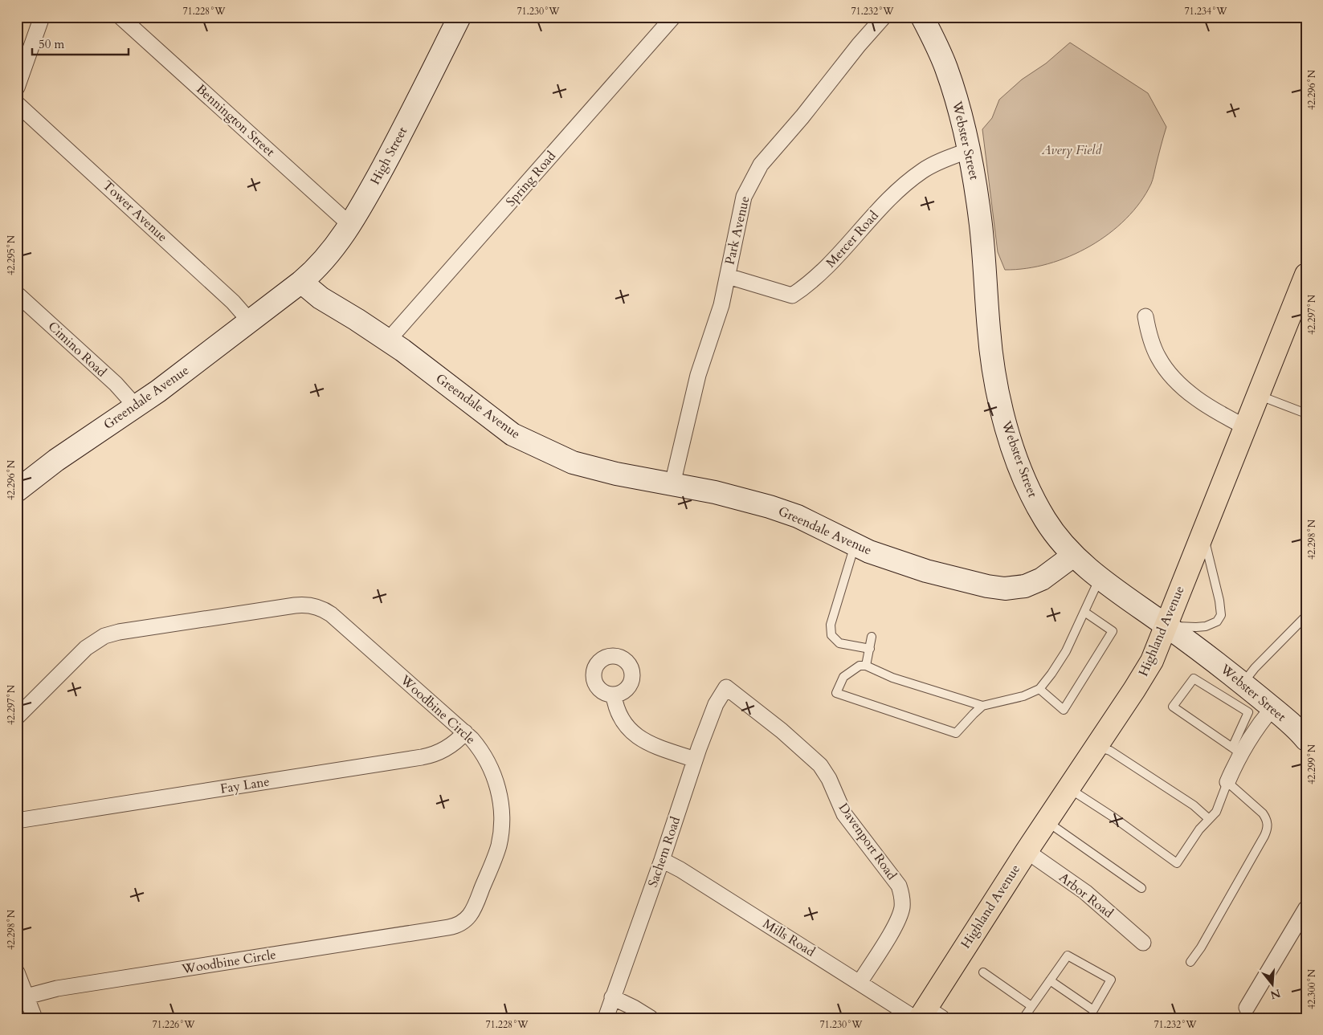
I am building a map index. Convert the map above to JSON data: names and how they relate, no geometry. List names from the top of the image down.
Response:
{
  "streets": {
    "main road": ["Highland Avenue"],
    "street": [
      "Bennington Street",
      "Webster Street",
      "High Street",
      "Spring Road",
      "Tower Avenue",
      "Park Avenue",
      "Mercer Road",
      "Cimino Road",
      "Greendale Avenue",
      "Woodbine Circle",
      "Fay Lane",
      "Davenport Road",
      "Sachem Road",
      "Arbor Road",
      "Mills Road"
    ]
  },
  "crossings": [
    ["Bennington Street", "High Street"],
    ["Webster Street", "Mercer Road"],
    ["Webster Street", "Greendale Avenue"],
    ["Webster Street", "Highland Avenue"],
    ["High Street", "Greendale Avenue"],
    ["Spring Road", "Greendale Avenue"],
    ["Tower Avenue", "Greendale Avenue"],
    ["Park Avenue", "Mercer Road"],
    ["Park Avenue", "Greendale Avenue"],
    ["Cimino Road", "Greendale Avenue"],
    ["Highland Avenue", "Arbor Road"],
    ["Highland Avenue", "Mills Road"],
    ["Woodbine Circle", "Fay Lane"],
    ["Davenport Road", "Sachem Road"],
    ["Davenport Road", "Mills Road"],
    ["Sachem Road", "Mills Road"]
  ],
  "parks": ["Avery Field"],
  "scale_bar": "50 m",
  "north": "bottom",
  "coordinates": [
    "71.228°W",
    "71.230°W",
    "71.232°W",
    "71.234°W",
    "42.296°N",
    "42.295°N",
    "42.297°N",
    "42.298°N",
    "42.299°N",
    "42.300°N",
    "71.226°W"
  ]
}
